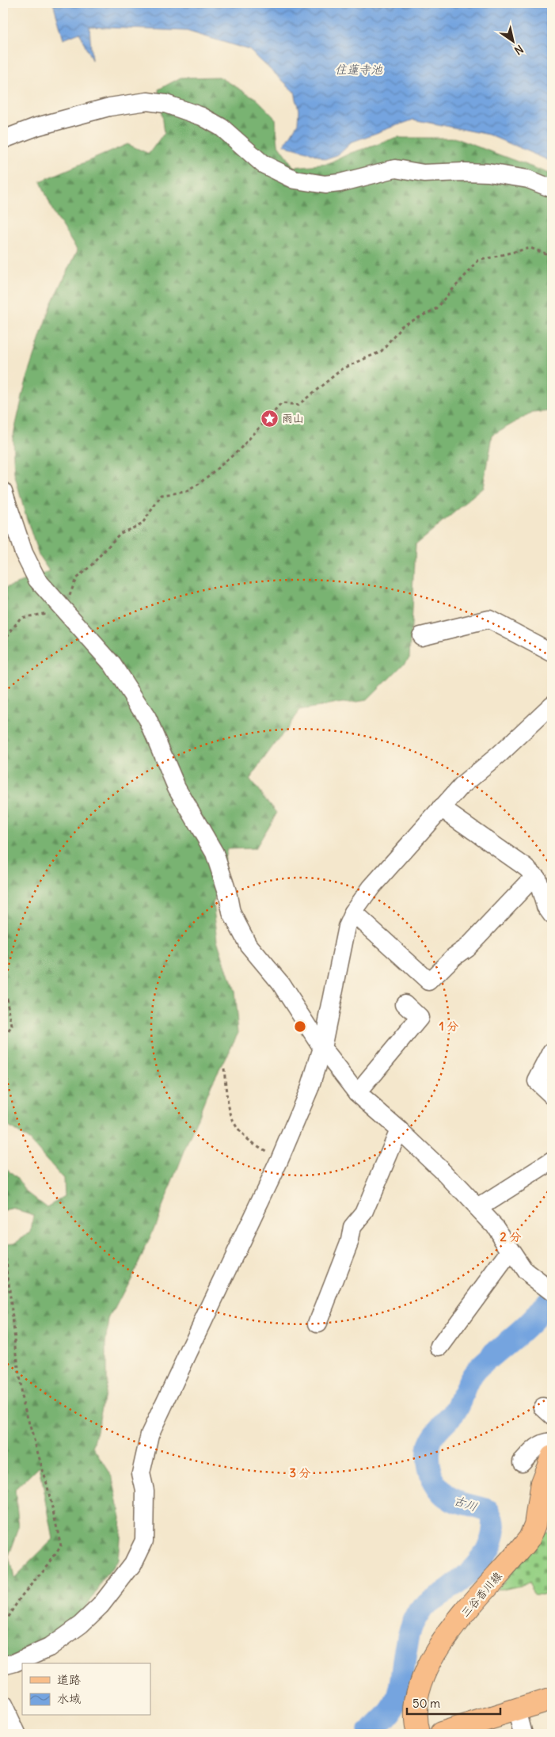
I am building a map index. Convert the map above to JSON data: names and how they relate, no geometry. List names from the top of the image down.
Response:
{
  "streets": {
    "main road": ["三谷香川線"]
  },
  "water": ["住蓮寺池", "古川"],
  "places": {
    "place": ["雨山"]
  },
  "legend": ["道路", "水域"],
  "scale_bar": "50 m",
  "north": "bottom right",
  "rings": ["1 分", "2 分", "3 分"]
}
